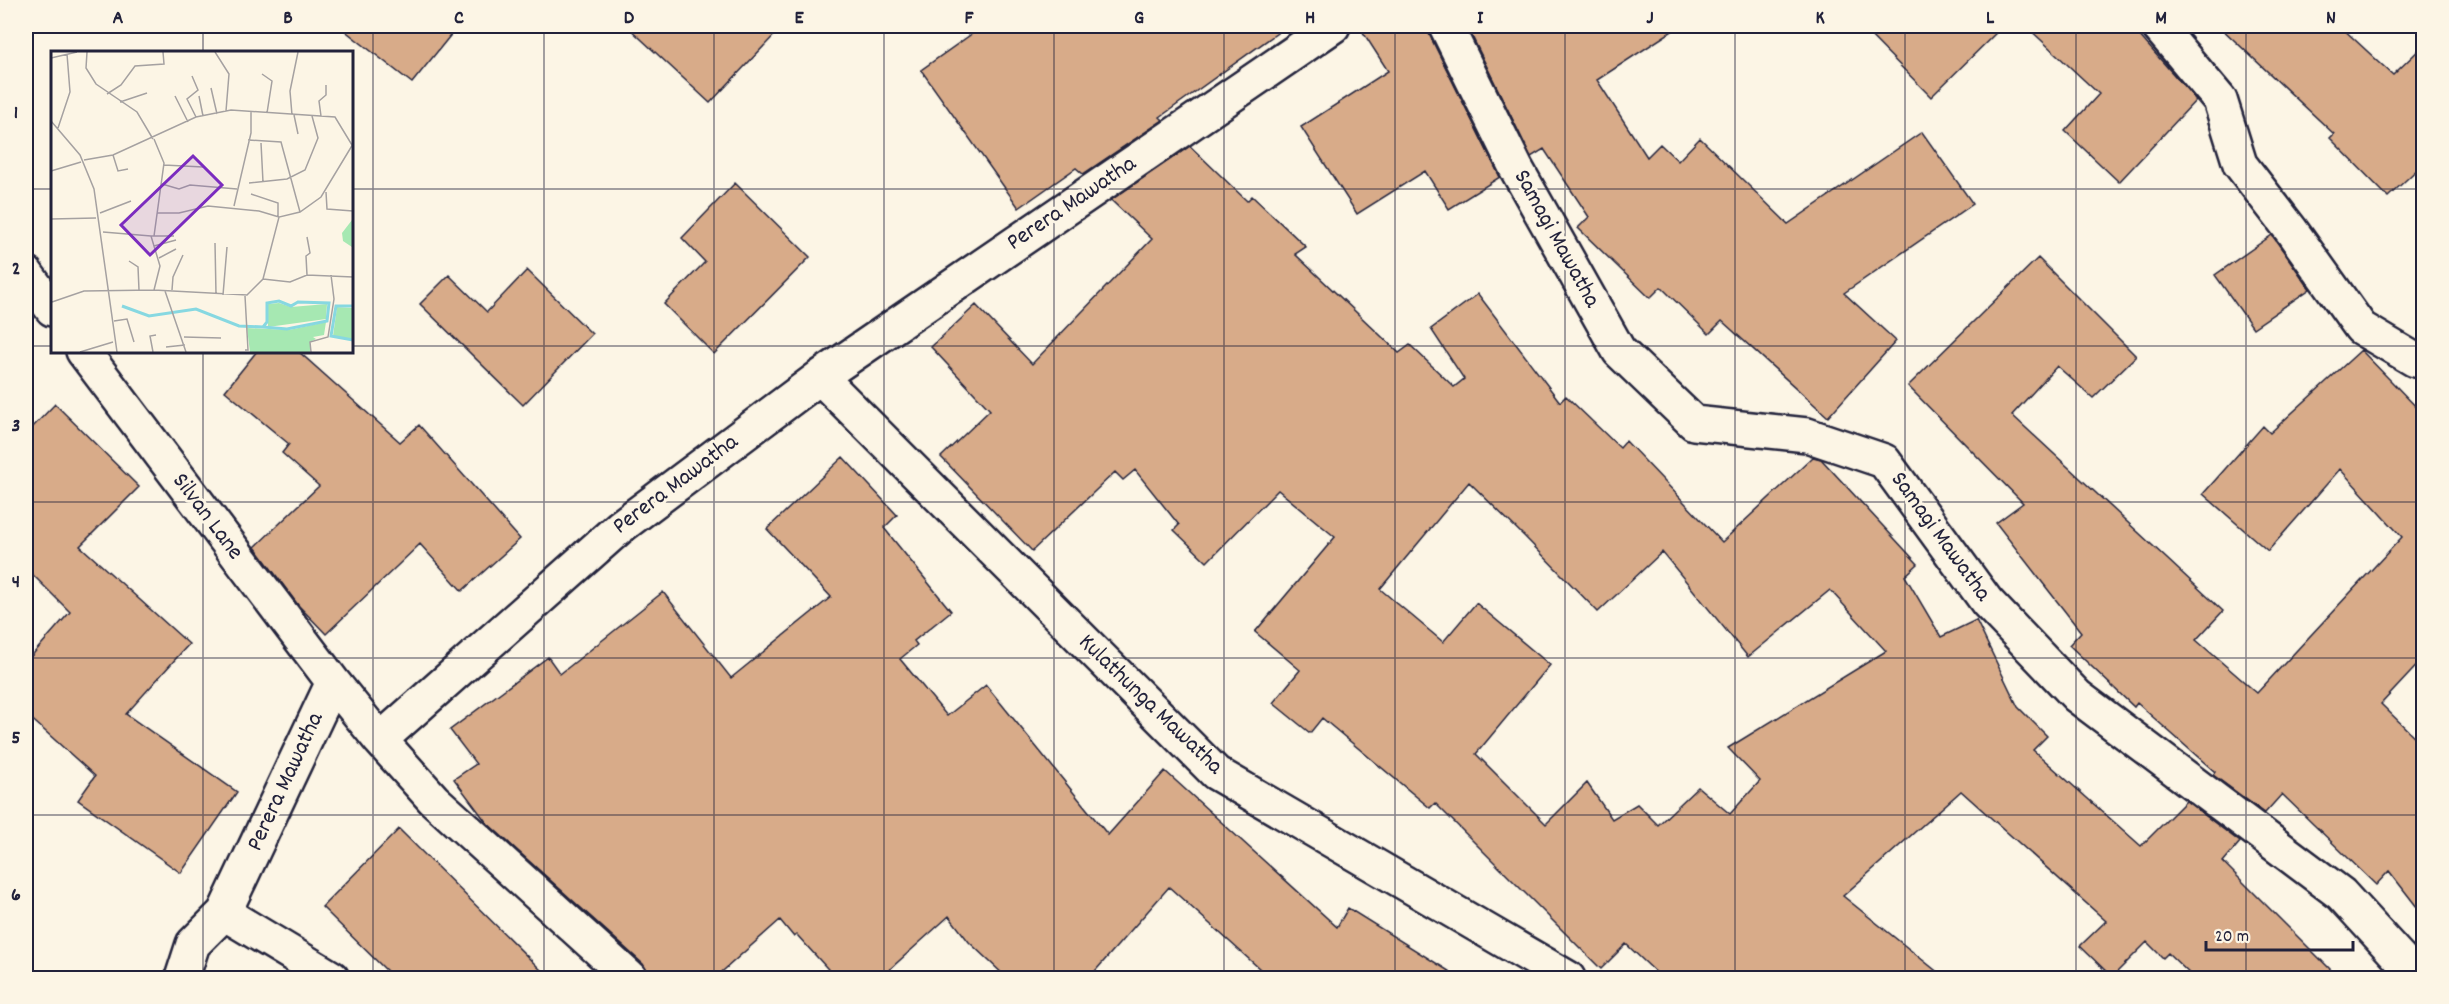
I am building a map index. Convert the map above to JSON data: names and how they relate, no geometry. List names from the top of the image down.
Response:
{
  "streets": {
    "street": [
      "Perera Mawatha",
      "Samagi Mawatha",
      "Silvan Lane",
      "Kulathunga Mawatha"
    ]
  },
  "crossings": [
    ["Perera Mawatha", "Silvan Lane"],
    ["Perera Mawatha", "Kulathunga Mawatha"]
  ],
  "scale_bar": "20 m",
  "grid": {
    "columns": [
      "A",
      "B",
      "C",
      "D",
      "E",
      "F",
      "G",
      "H",
      "I",
      "J",
      "K",
      "L",
      "M",
      "N"
    ],
    "rows": [
      "1",
      "2",
      "3",
      "4",
      "5",
      "6"
    ]
  }
}
